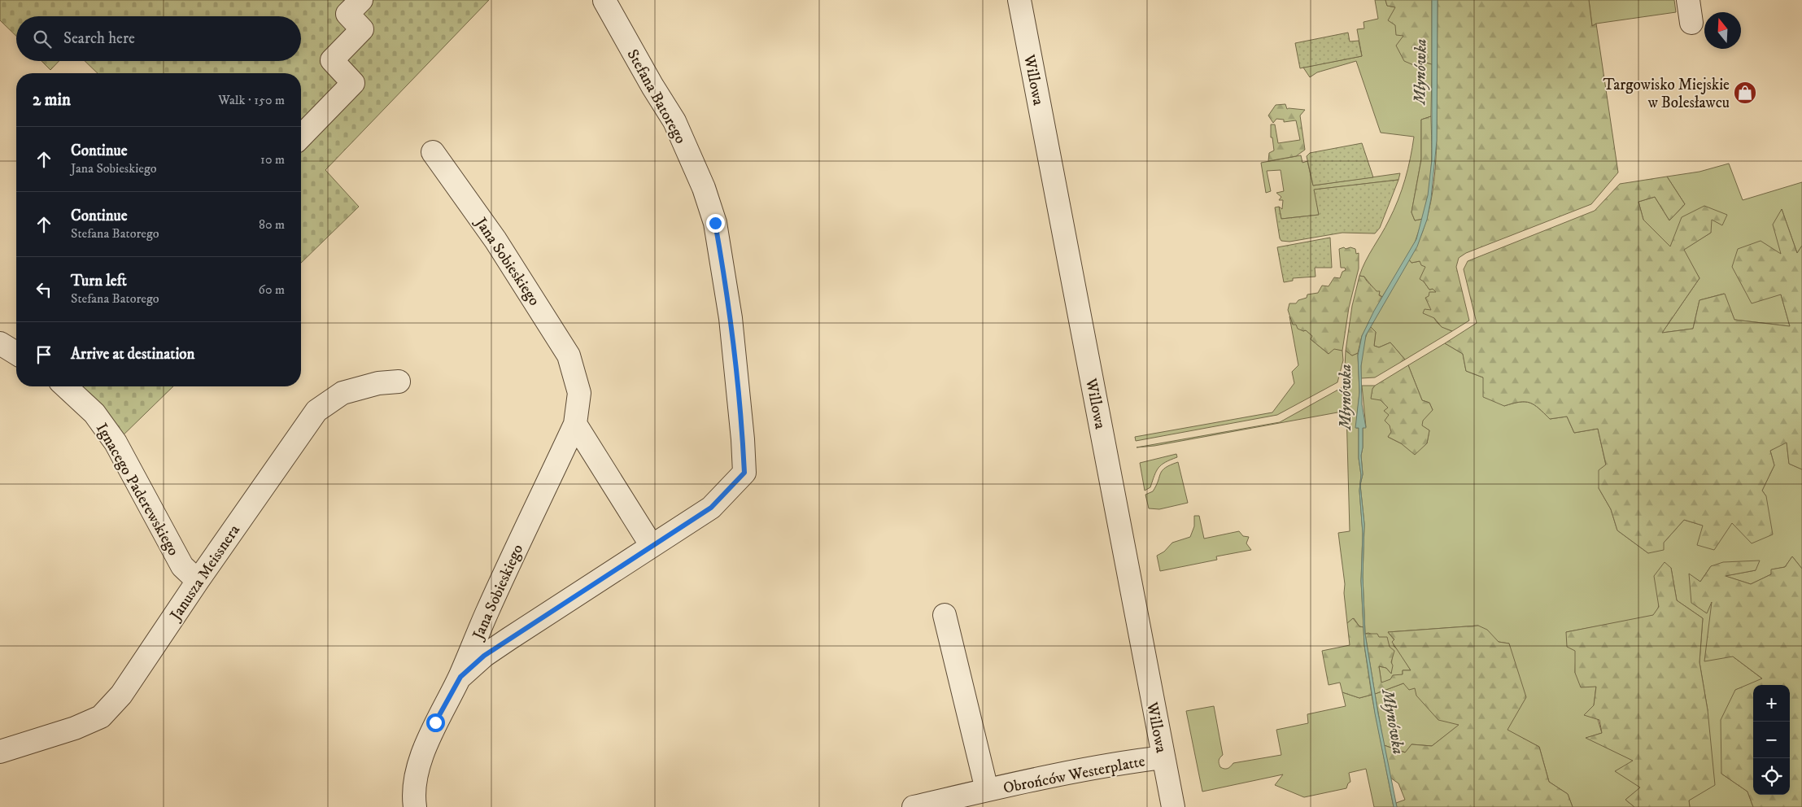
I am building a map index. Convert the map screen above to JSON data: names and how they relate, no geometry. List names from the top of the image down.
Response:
{
  "streets": {
    "street": [
      "Willowa",
      "Stefana Batorego",
      "Jana Sobieskiego",
      "Ignacego Paderewskiego",
      "Janusza Meissnera",
      "Obrońców Westerplatte"
    ]
  },
  "crossings": [
    ["Willowa", "Obrońców Westerplatte"],
    ["Stefana Batorego", "Jana Sobieskiego"],
    ["Ignacego Paderewskiego", "Janusza Meissnera"]
  ],
  "water": ["Młynówka"],
  "places": {
    "shop": ["Targowisko Miejskie w Bolesławcu"]
  },
  "north": "top",
  "page": {
    "search": "Search here",
    "heading": ["2 min", "Walk · 150 m"],
    "list": [
      ["Continue", "Jana Sobieskiego", "10 m"],
      ["Continue", "Stefana Batorego", "80 m"],
      ["Turn left", "Stefana Batorego", "60 m"],
      "Arrive at destination"
    ],
    "map_buttons": ["+", "−"]
  }
}
